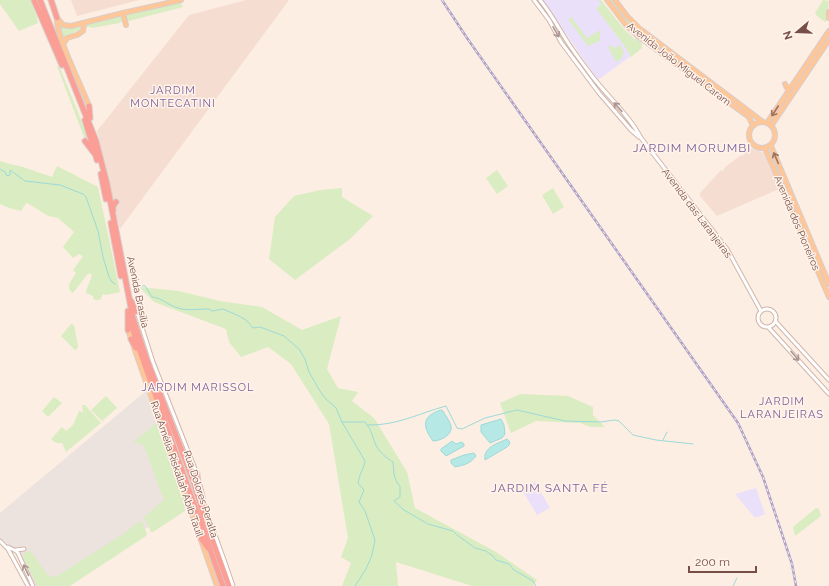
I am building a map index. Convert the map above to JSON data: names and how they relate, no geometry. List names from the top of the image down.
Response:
{
  "streets": {
    "highway": ["Avenida Brasília"],
    "main road": ["Avenida João Miguel Caram", "Avenida dos Pioneiros", "Rua Amélia Riskallah Abib Tauil"],
    "street": ["Avenida das Laranjeiras", "Rua Dolores Peralta"]
  },
  "crossings": [
    ["Avenida João Miguel Caram", "Avenida dos Pioneiros"],
    ["Avenida Brasília", "Rua Amélia Riskallah Abib Tauil"]
  ],
  "districts": [
    "JARDIM MONTECATINI",
    "JARDIM MORUMBI",
    "JARDIM MARISSOL",
    "JARDIM LARANJEIRAS",
    "JARDIM SANTA FÉ"
  ],
  "scale_bar": "200 m",
  "north": "left"
}
